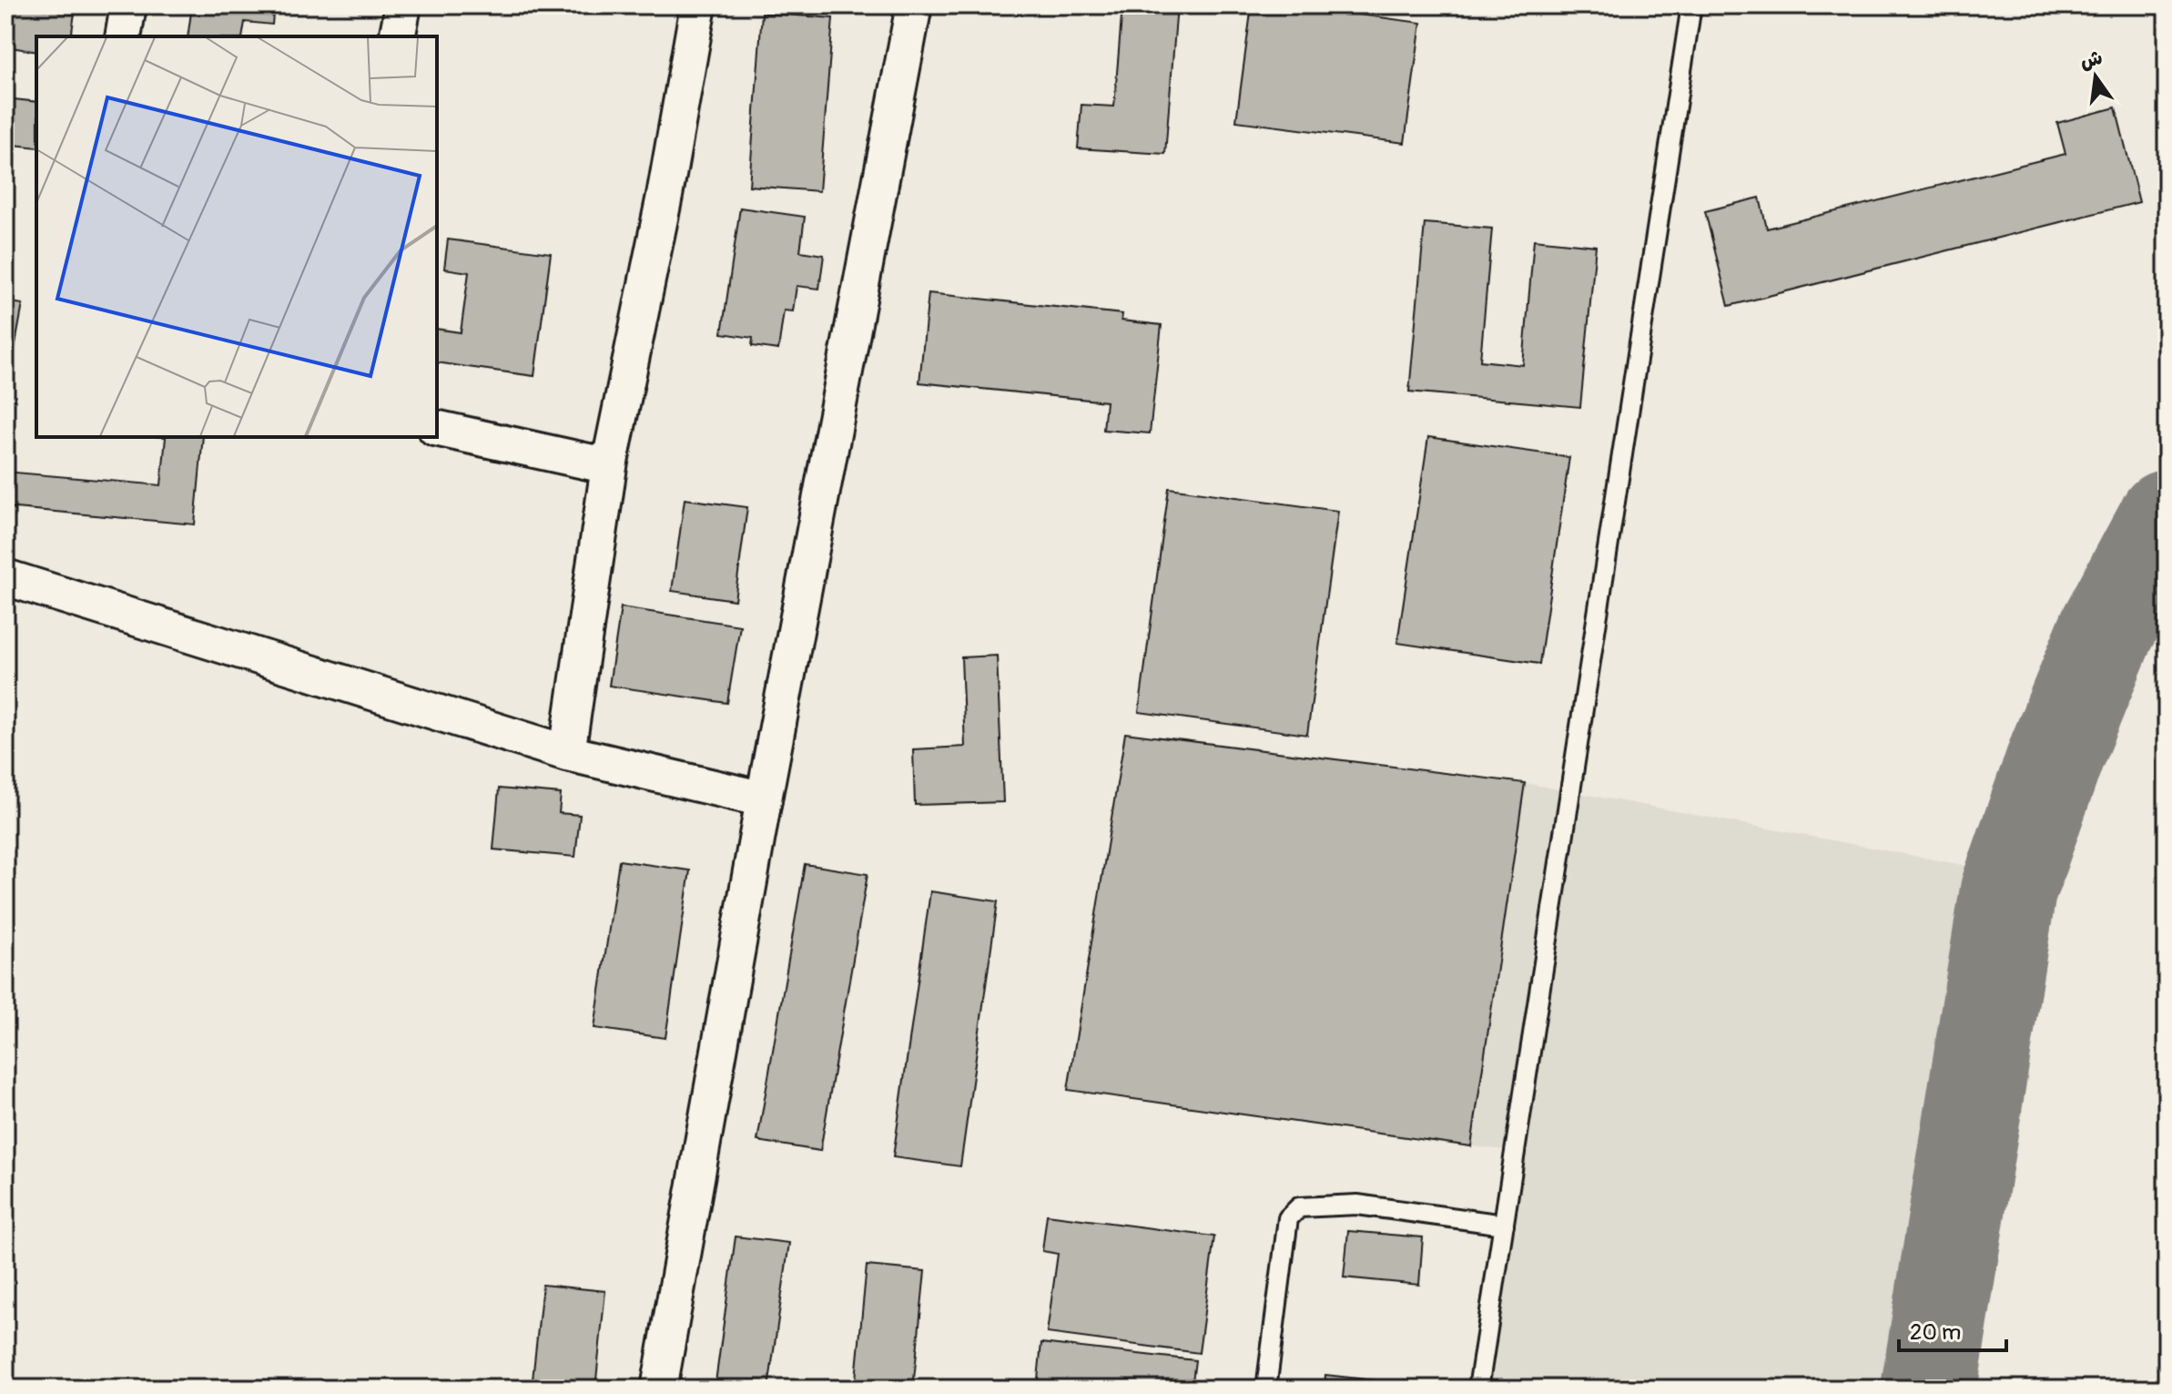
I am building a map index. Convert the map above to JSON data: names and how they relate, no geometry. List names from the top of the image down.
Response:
{
  "scale_bar": "20 m",
  "north": "top"
}
